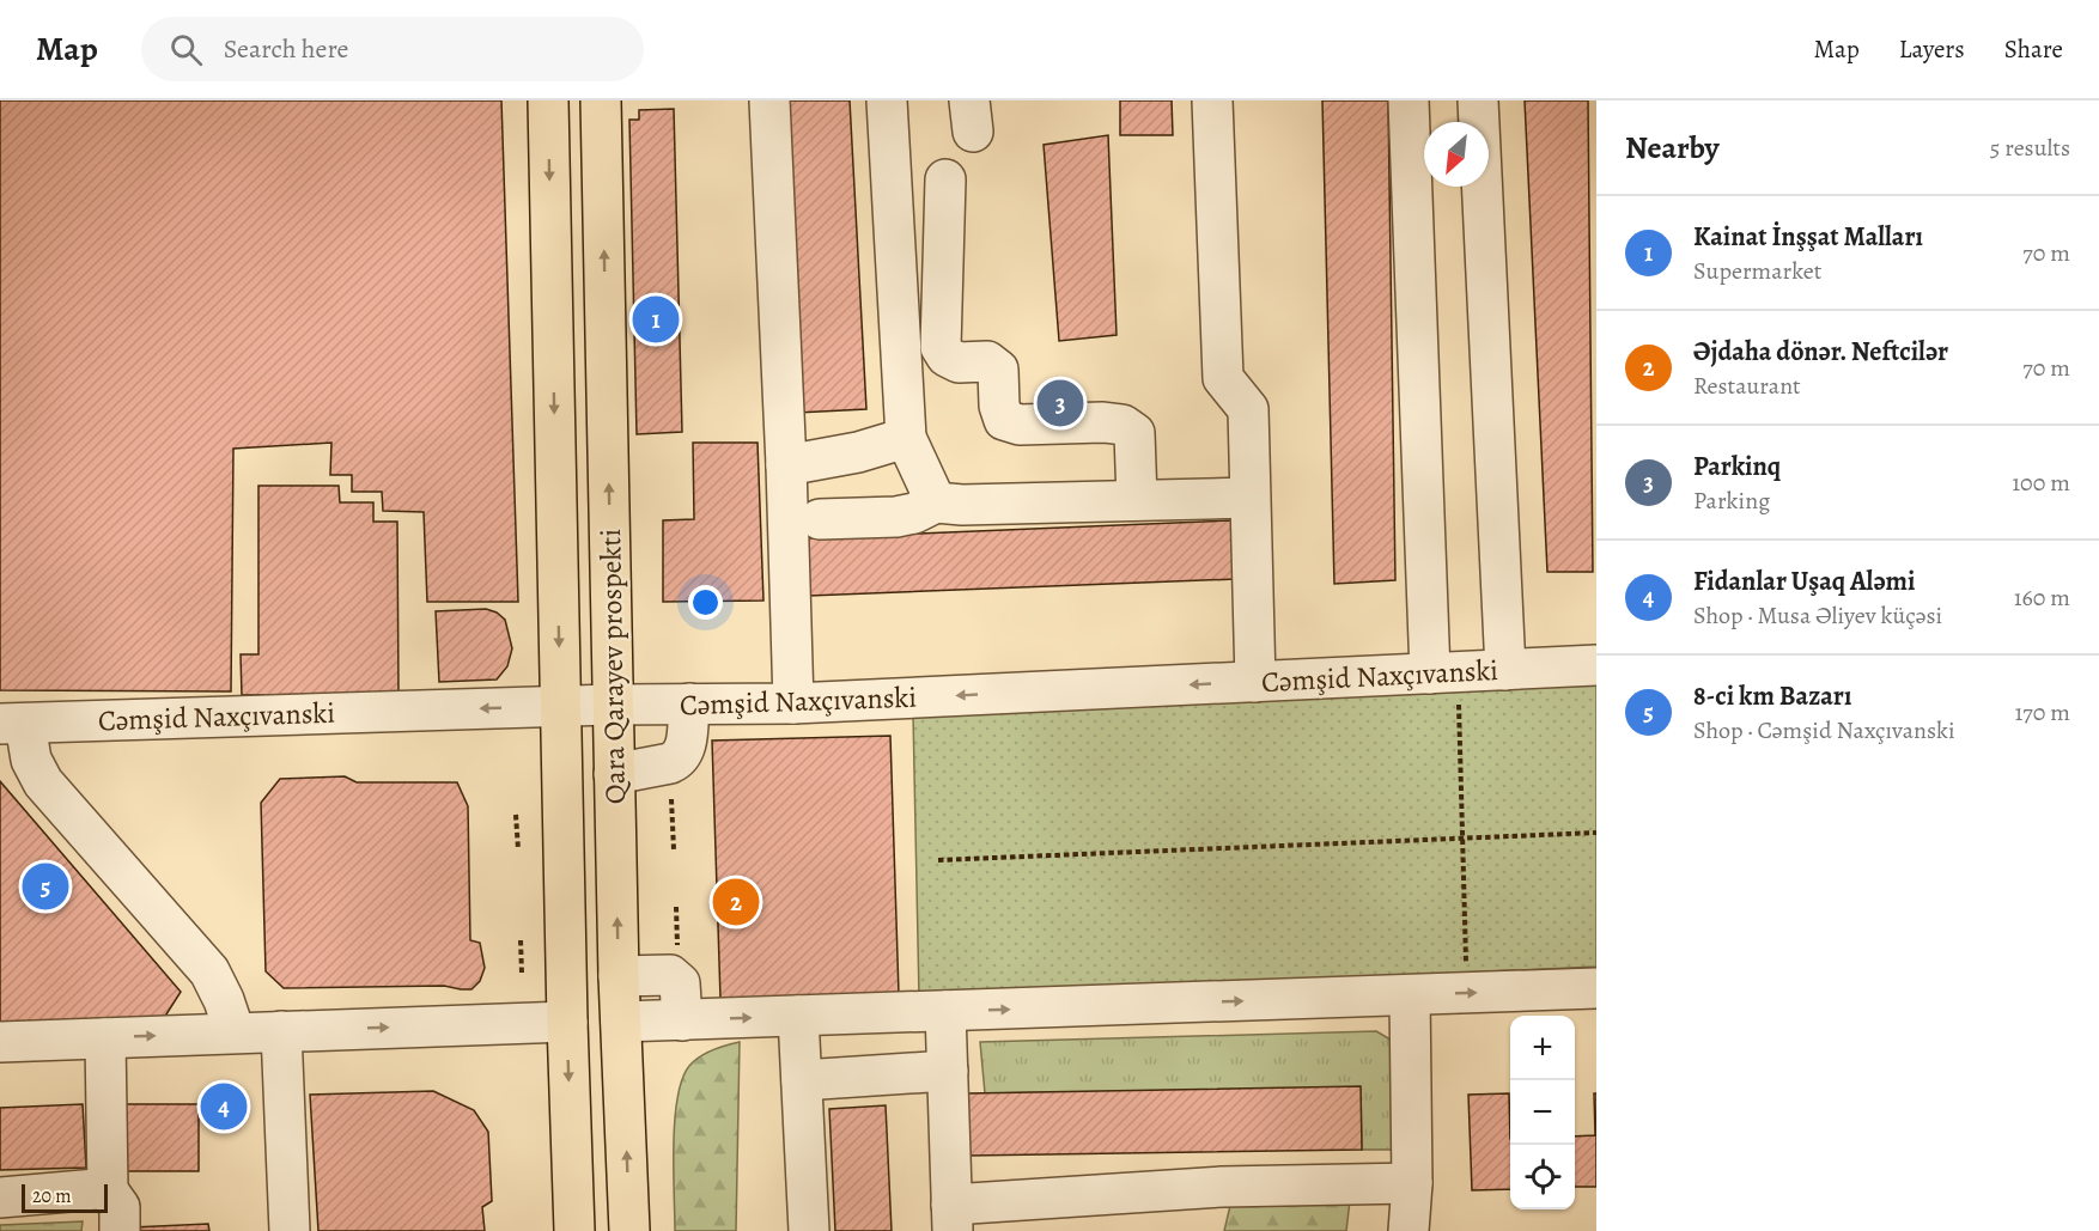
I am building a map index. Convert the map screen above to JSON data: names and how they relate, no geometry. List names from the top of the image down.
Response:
{
  "streets": {
    "main road": ["Qara Qarayev prospekti"],
    "street": ["Cəmşid Naxçıvanski"]
  },
  "crossings": [
    ["Qara Qarayev prospekti", "Cəmşid Naxçıvanski"]
  ],
  "scale_bar": "20 m",
  "north": "bottom left",
  "page": {
    "header": "Map",
    "search": "Search here",
    "nav": ["Map", "Layers", "Share"],
    "heading": ["Nearby", "5 results"],
    "list": [
      {
        "mark": "1",
        "name": "Kainat İnşşat Malları",
        "note": "Supermarket",
        "value": "70 m"
      },
      {
        "mark": "2",
        "name": "Əjdaha dönər. Neftcilər",
        "note": "Restaurant",
        "value": "70 m"
      },
      {
        "mark": "3",
        "name": "Parkinq",
        "note": "Parking",
        "value": "100 m"
      },
      {
        "mark": "4",
        "name": "Fidanlar Uşaq Aləmi",
        "note": "Shop · Musa Əliyev küçəsi",
        "value": "160 m"
      },
      {
        "mark": "5",
        "name": "8-ci km Bazarı",
        "note": "Shop · Cəmşid Naxçıvanski",
        "value": "170 m"
      }
    ],
    "pins": [
      "1",
      "3",
      "5",
      "2",
      "4"
    ],
    "map_buttons": ["+", "−"],
    "scale": "20 m"
  }
}
